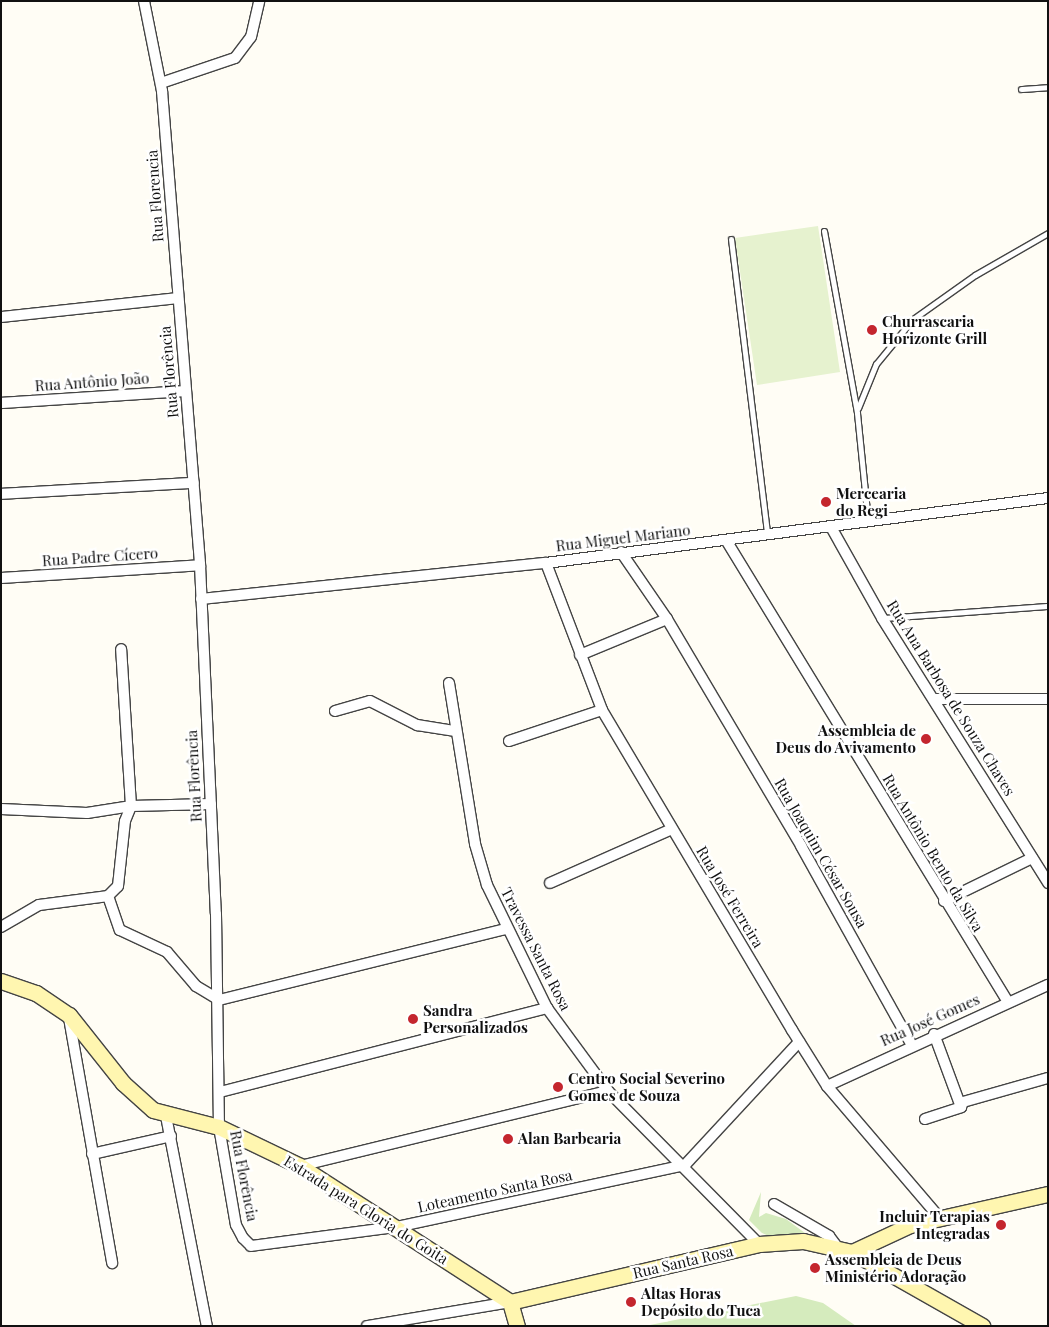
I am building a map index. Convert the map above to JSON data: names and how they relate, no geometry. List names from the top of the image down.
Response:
{
  "streets": {
    "main road": ["Estrada para Gloria do Goita", "Rua Santa Rosa"],
    "street": [
      "Rua Florencia",
      "Rua Florência",
      "Rua Antônio João",
      "Rua Miguel Mariano",
      "Rua Padre Cícero",
      "Rua Ana Barbosa de Souza Chaves",
      "Rua Joaquim César Sousa",
      "Rua Antônio Bento da Silva",
      "Rua José Ferreira",
      "Travessa Santa Rosa",
      "Rua José Gomes",
      "Loteamento Santa Rosa"
    ]
  },
  "crossings": [
    ["Rua Florencia", "Rua Florência"],
    ["Rua Florência", "Rua Antônio João"],
    ["Rua Florência", "Rua Miguel Mariano"],
    ["Rua Florência", "Rua Padre Cícero"],
    ["Rua Florência", "Loteamento Santa Rosa"],
    ["Rua Florência", "Estrada para Gloria do Goita"],
    ["Rua Miguel Mariano", "Rua Ana Barbosa de Souza Chaves"],
    ["Rua Miguel Mariano", "Rua Joaquim César Sousa"],
    ["Rua Miguel Mariano", "Rua Antônio Bento da Silva"],
    ["Rua Miguel Mariano", "Rua José Ferreira"],
    ["Rua Joaquim César Sousa", "Rua José Gomes"],
    ["Rua Antônio Bento da Silva", "Rua José Gomes"],
    ["Rua José Ferreira", "Rua José Gomes"],
    ["Travessa Santa Rosa", "Loteamento Santa Rosa"],
    ["Travessa Santa Rosa", "Rua Santa Rosa"],
    ["Loteamento Santa Rosa", "Estrada para Gloria do Goita"],
    ["Estrada para Gloria do Goita", "Rua Santa Rosa"]
  ],
  "places": [
    "Churrascaria Horizonte Grill",
    "Mercearia do Regi",
    "Assembleia de Deus do Avivamento",
    "Sandra Personalizados",
    "Centro Social Severino Gomes de Souza",
    "Alan Barbearia",
    "Incluir Terapias Integradas",
    "Assembleia de Deus Ministério Adoração",
    "Altas Horas Depósito do Tuca"
  ]
}
